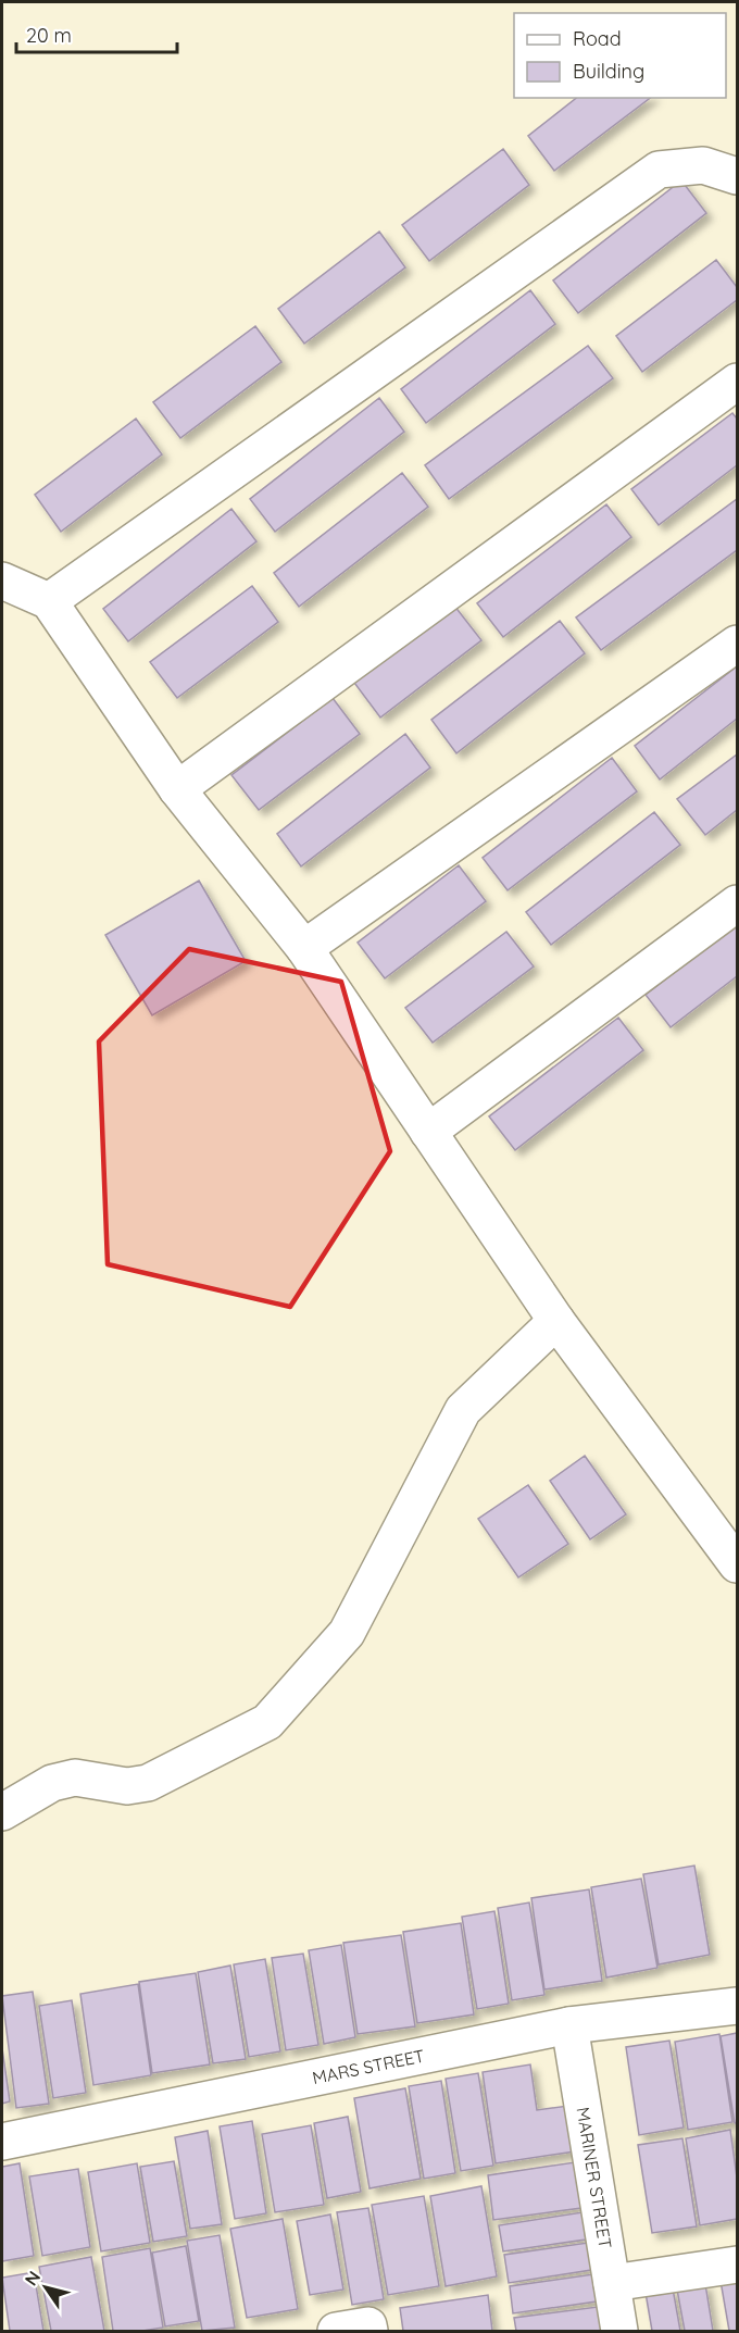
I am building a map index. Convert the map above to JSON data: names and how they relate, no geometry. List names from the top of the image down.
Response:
{
  "streets": {
    "street": ["MARS STREET", "MARINER STREET"]
  },
  "crossings": [
    ["MARS STREET", "MARINER STREET"]
  ],
  "legend": ["Road", "Building"],
  "scale_bar": "20 m",
  "north": "top left"
}
